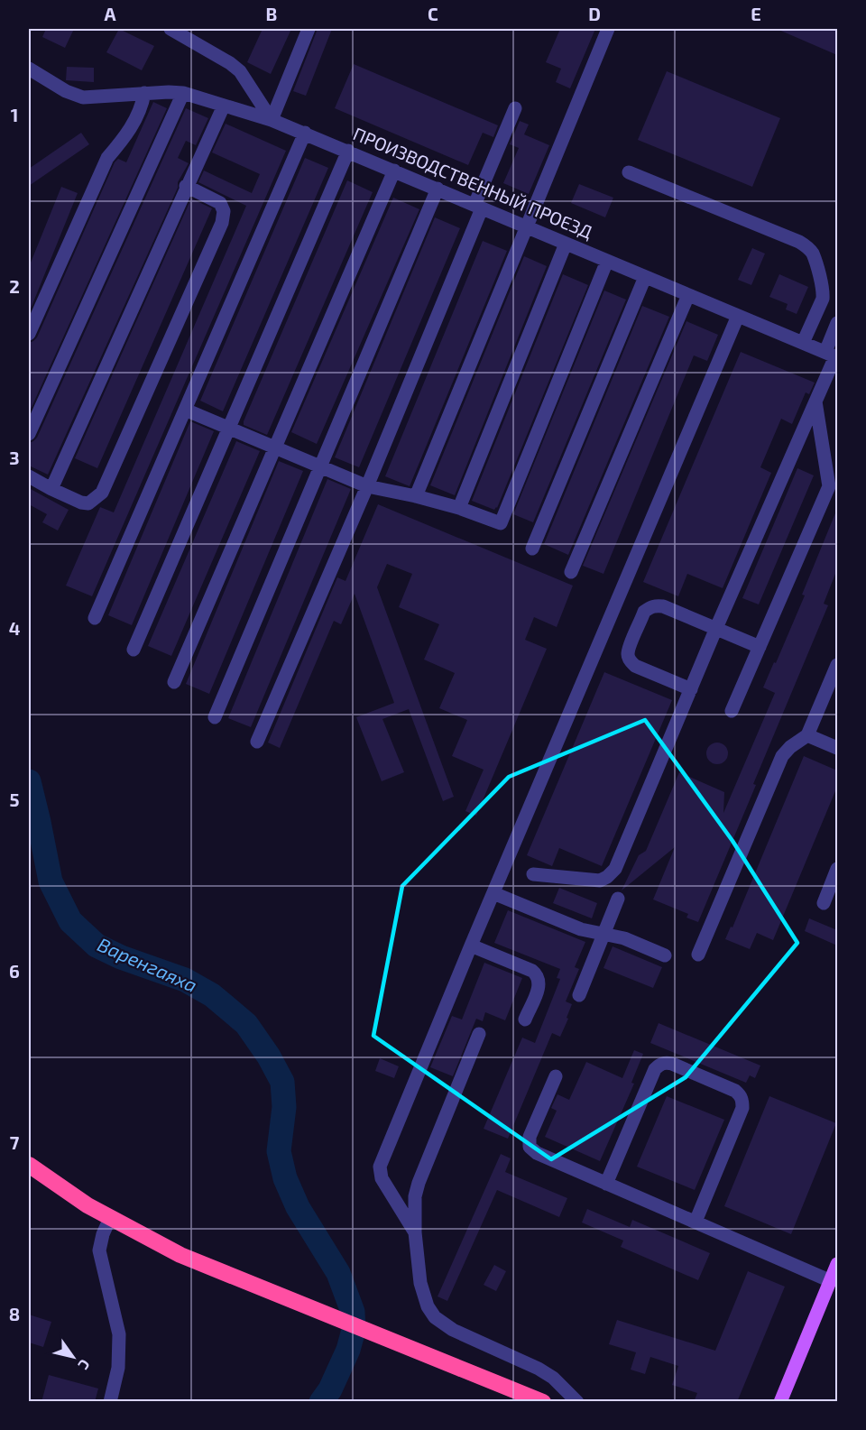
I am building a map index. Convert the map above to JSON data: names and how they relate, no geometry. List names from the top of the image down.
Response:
{
  "streets": {
    "street": ["ПРОИЗВОДСТВЕННЫЙ ПРОЕЗД"]
  },
  "water": ["Варенгаяха"],
  "north": "bottom right",
  "grid": {
    "columns": [
      "A",
      "B",
      "C",
      "D",
      "E"
    ],
    "rows": [
      "1",
      "2",
      "3",
      "4",
      "5",
      "6",
      "7",
      "8"
    ]
  }
}
